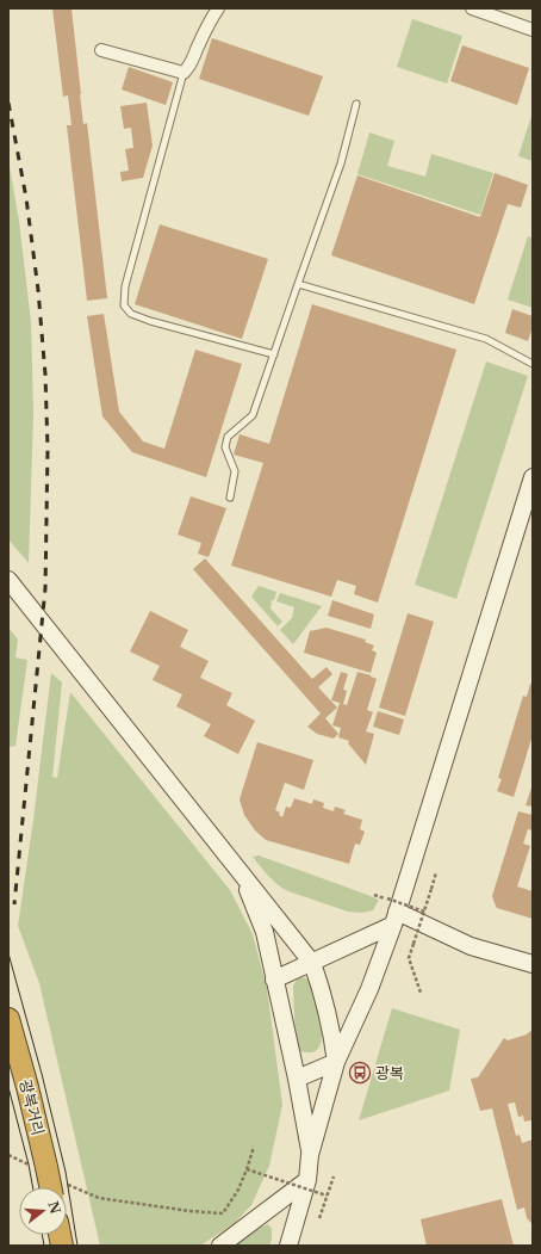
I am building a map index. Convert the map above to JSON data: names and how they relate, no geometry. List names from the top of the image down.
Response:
{
  "streets": {
    "highway": ["광복거리"]
  },
  "places": {
    "bus stop": ["광복"]
  },
  "north": "right"
}
